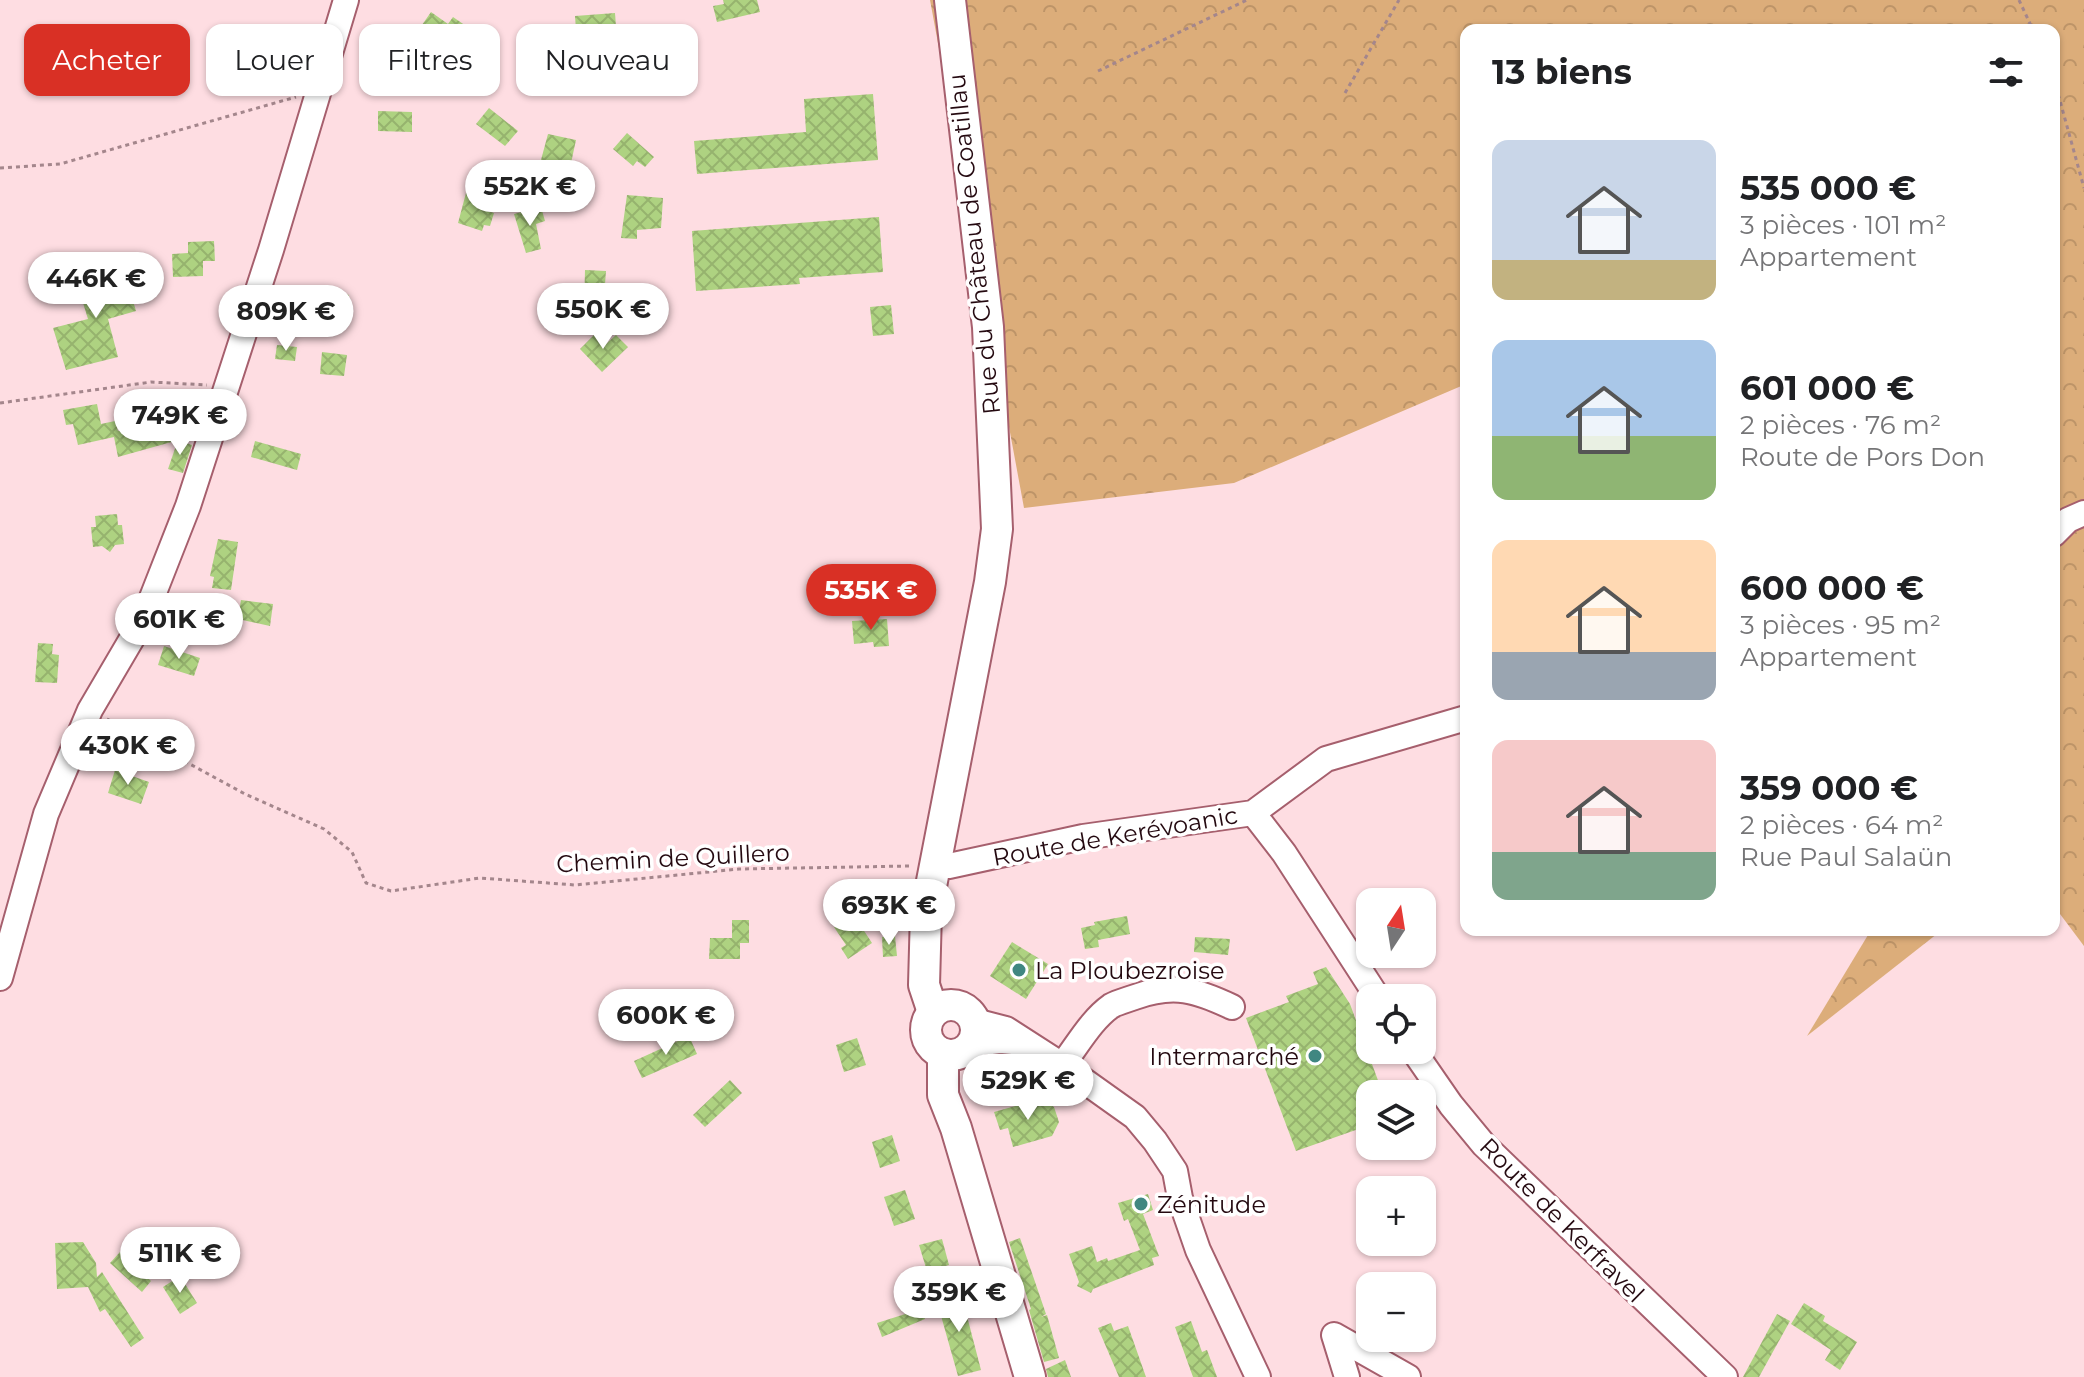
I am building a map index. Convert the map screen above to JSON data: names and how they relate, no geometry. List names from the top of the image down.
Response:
{
  "streets": {
    "main road": ["Rue du Château de Coatillau"],
    "street": ["Route de Kerévoanic", "Route de Kerfravel"],
    "path": ["Chemin de Quillero"]
  },
  "crossings": [
    ["Rue du Château de Coatillau", "Route de Kerévoanic"],
    ["Rue du Château de Coatillau", "Chemin de Quillero"],
    ["Route de Kerévoanic", "Chemin de Quillero"]
  ],
  "places": ["La Ploubezroise", "Intermarché", "Zénitude"],
  "north": "top",
  "page": {
    "chip": [
      "Acheter",
      "Louer",
      "Filtres",
      "Nouveau"
    ],
    "heading": "13 biens",
    "list": [
      {
        "name": "535 000 €",
        "note": "3 pièces · 101 m² · Appartement"
      },
      {
        "name": "601 000 €",
        "note": "2 pièces · 76 m² · Route de Pors Don"
      },
      {
        "name": "600 000 €",
        "note": "3 pièces · 95 m² · Appartement"
      },
      {
        "name": "359 000 €",
        "note": "2 pièces · 64 m² · Rue Paul Salaün"
      }
    ],
    "price": [
      "552K €",
      "446K €",
      "550K €",
      "809K €",
      "749K €",
      "535K €",
      "601K €",
      "430K €",
      "693K €",
      "600K €",
      "529K €",
      "511K €",
      "359K €"
    ],
    "map_buttons": ["+", "−"]
  }
}
